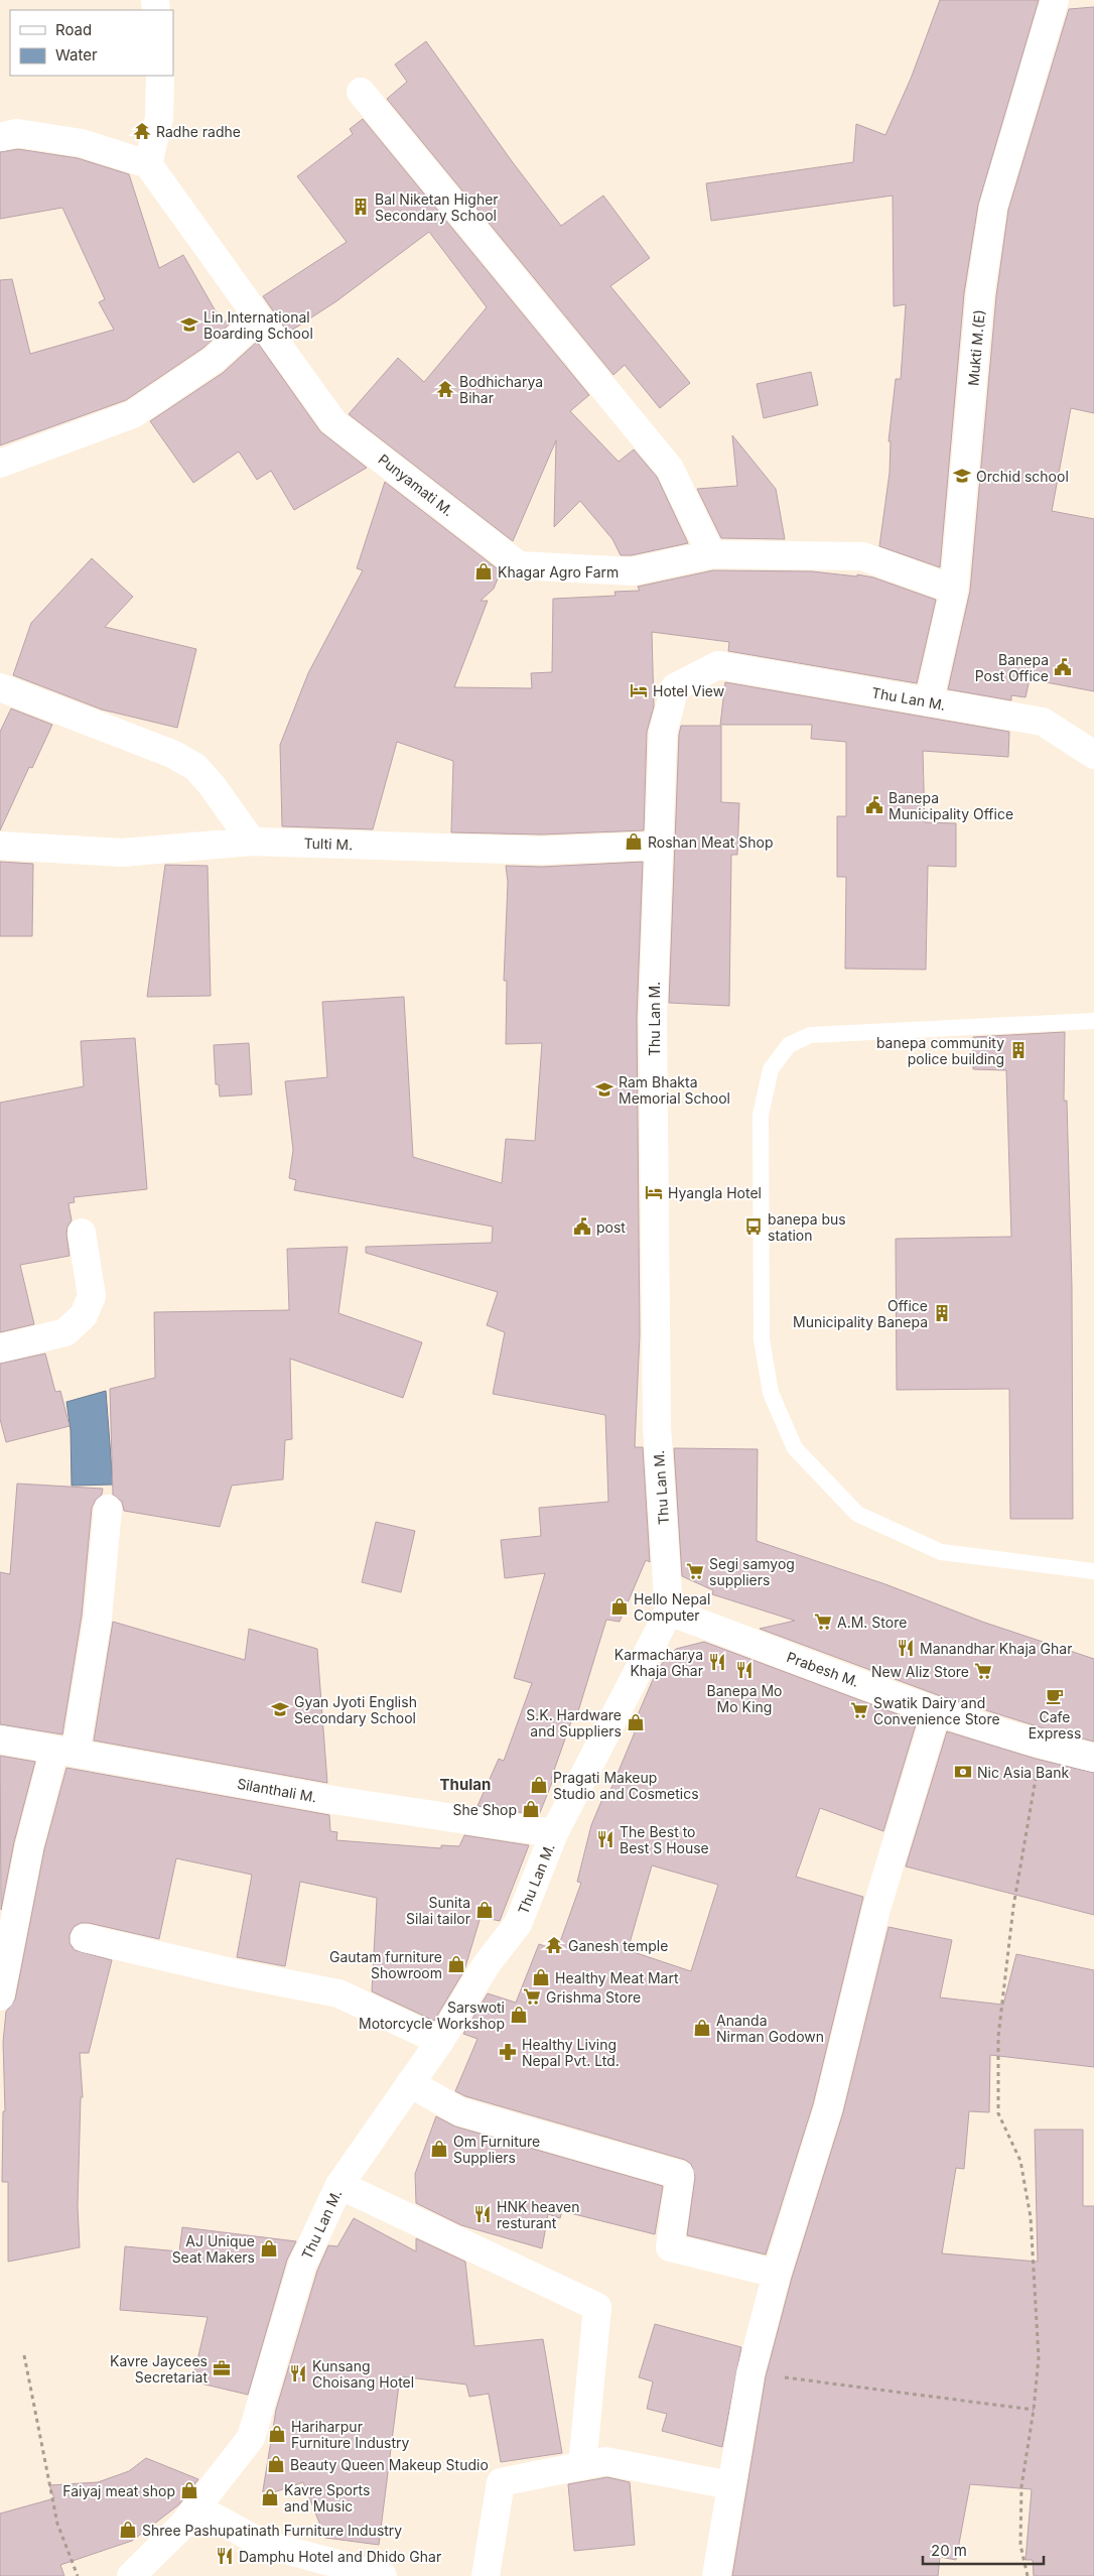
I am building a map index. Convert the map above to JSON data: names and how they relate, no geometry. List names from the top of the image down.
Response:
{
  "streets": {
    "street": [
      "Mukti M.(E)",
      "Punyamati M.",
      "Thu Lan M.",
      "Tulti M.",
      "Prabesh M.",
      "Silanthali M."
    ]
  },
  "crossings": [
    ["Mukti M.(E)", "Punyamati M."],
    ["Mukti M.(E)", "Thu Lan M."],
    ["Thu Lan M.", "Tulti M."],
    ["Thu Lan M.", "Prabesh M."],
    ["Thu Lan M.", "Silanthali M."]
  ],
  "districts": ["Thulan"],
  "places": {
    "temple": ["Radhe radhe", "Bodhicharya Bihar", "Ganesh temple"],
    "building": ["Bal Niketan Higher Secondary School", "banepa community police building", "Office Municipality Banepa"],
    "school or university": [
      "Lin International Boarding School",
      "Orchid school",
      "Ram Bhakta Memorial School",
      "Gyan Jyoti English Secondary School"
    ],
    "shop": [
      "Khagar Agro Farm",
      "Roshan Meat Shop",
      "Hello Nepal Computer",
      "S.K. Hardware and Suppliers",
      "Pragati Makeup Studio and Cosmetics",
      "She Shop",
      "Sunita Silai tailor",
      "Gautam furniture Showroom",
      "Healthy Meat Mart",
      "Sarswoti Motorcycle Workshop",
      "Ananda Nirman Godown",
      "Om Furniture Suppliers",
      "AJ Unique Seat Makers",
      "Hariharpur Furniture Industry",
      "Beauty Queen Makeup Studio",
      "Faiyaj meat shop",
      "Kavre Sports and Music",
      "Shree Pashupatinath Furniture Industry"
    ],
    "public building": ["Banepa Post Office", "Banepa Municipality Office", "post"],
    "hotel": ["Hotel View", "Hyangla Hotel"],
    "bus stop": ["banepa bus station"],
    "supermarket": [
      "Segi samyog suppliers",
      "A.M. Store",
      "New Aliz Store",
      "Swatik Dairy and Convenience Store",
      "Grishma Store"
    ],
    "restaurant": [
      "Manandhar Khaja Ghar",
      "Karmacharya Khaja Ghar",
      "Banepa Mo Mo King",
      "The Best to Best S House",
      "HNK heaven resturant",
      "Kunsang Choisang Hotel",
      "Damphu Hotel and Dhido Ghar"
    ],
    "cafe": ["Cafe Express"],
    "bank": ["Nic Asia Bank"],
    "pharmacy": ["Healthy Living Nepal Pvt. Ltd."],
    "office": ["Kavre Jaycees Secretariat"]
  },
  "legend": ["Road", "Water"],
  "scale_bar": "20 m"
}
